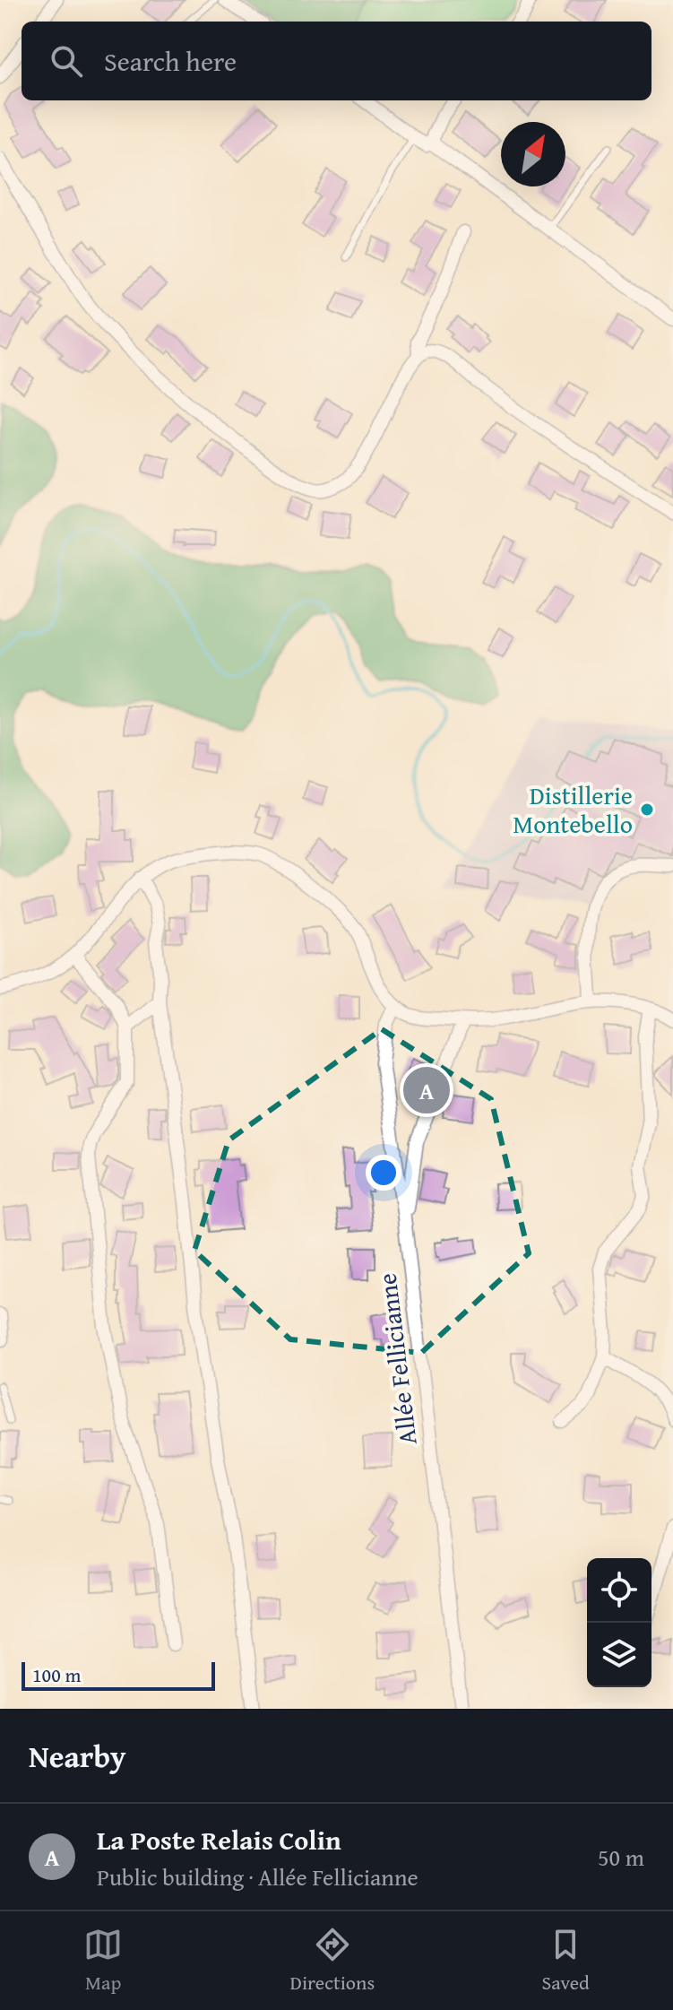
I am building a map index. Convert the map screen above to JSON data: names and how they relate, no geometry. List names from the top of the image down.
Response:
{
  "streets": {
    "street": ["Allée Fellicianne"]
  },
  "places": ["Distillerie Montebello"],
  "scale_bar": "100 m",
  "north": "top right",
  "page": {
    "search": "Search here",
    "pins": "A",
    "scale": "100 m",
    "heading": "Nearby",
    "list": [
      {
        "mark": "A",
        "name": "La Poste Relais Colin",
        "note": "Public building · Allée Fellicianne",
        "value": "50 m"
      }
    ],
    "nav": ["Map", "Directions", "Saved"]
  }
}
